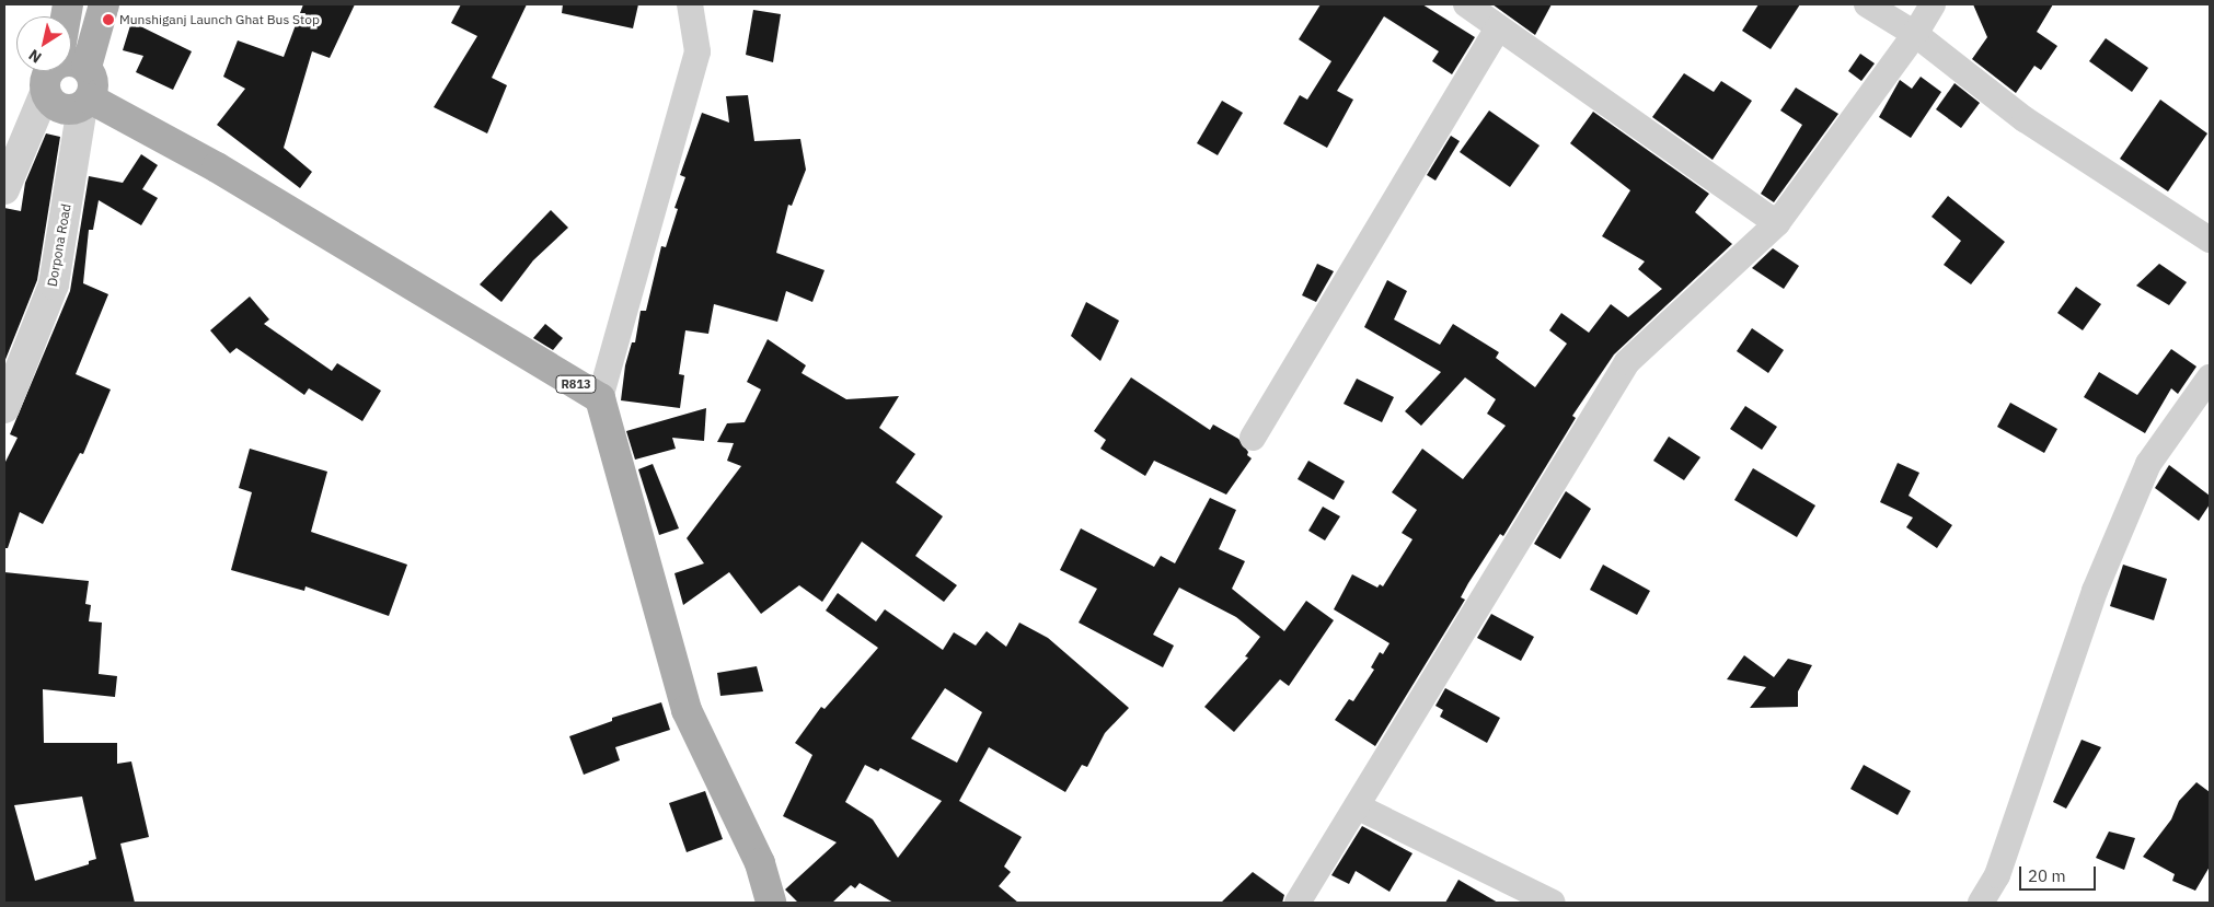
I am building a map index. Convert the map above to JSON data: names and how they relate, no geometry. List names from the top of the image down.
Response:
{
  "streets": {
    "main road": ["R813"],
    "street": ["Dorpona Road"]
  },
  "crossings": [
    ["Dorpona Road", "R813"]
  ],
  "places": ["Munshiganj Launch Ghat Bus Stop"],
  "scale_bar": "20 m",
  "north": "bottom left"
}
